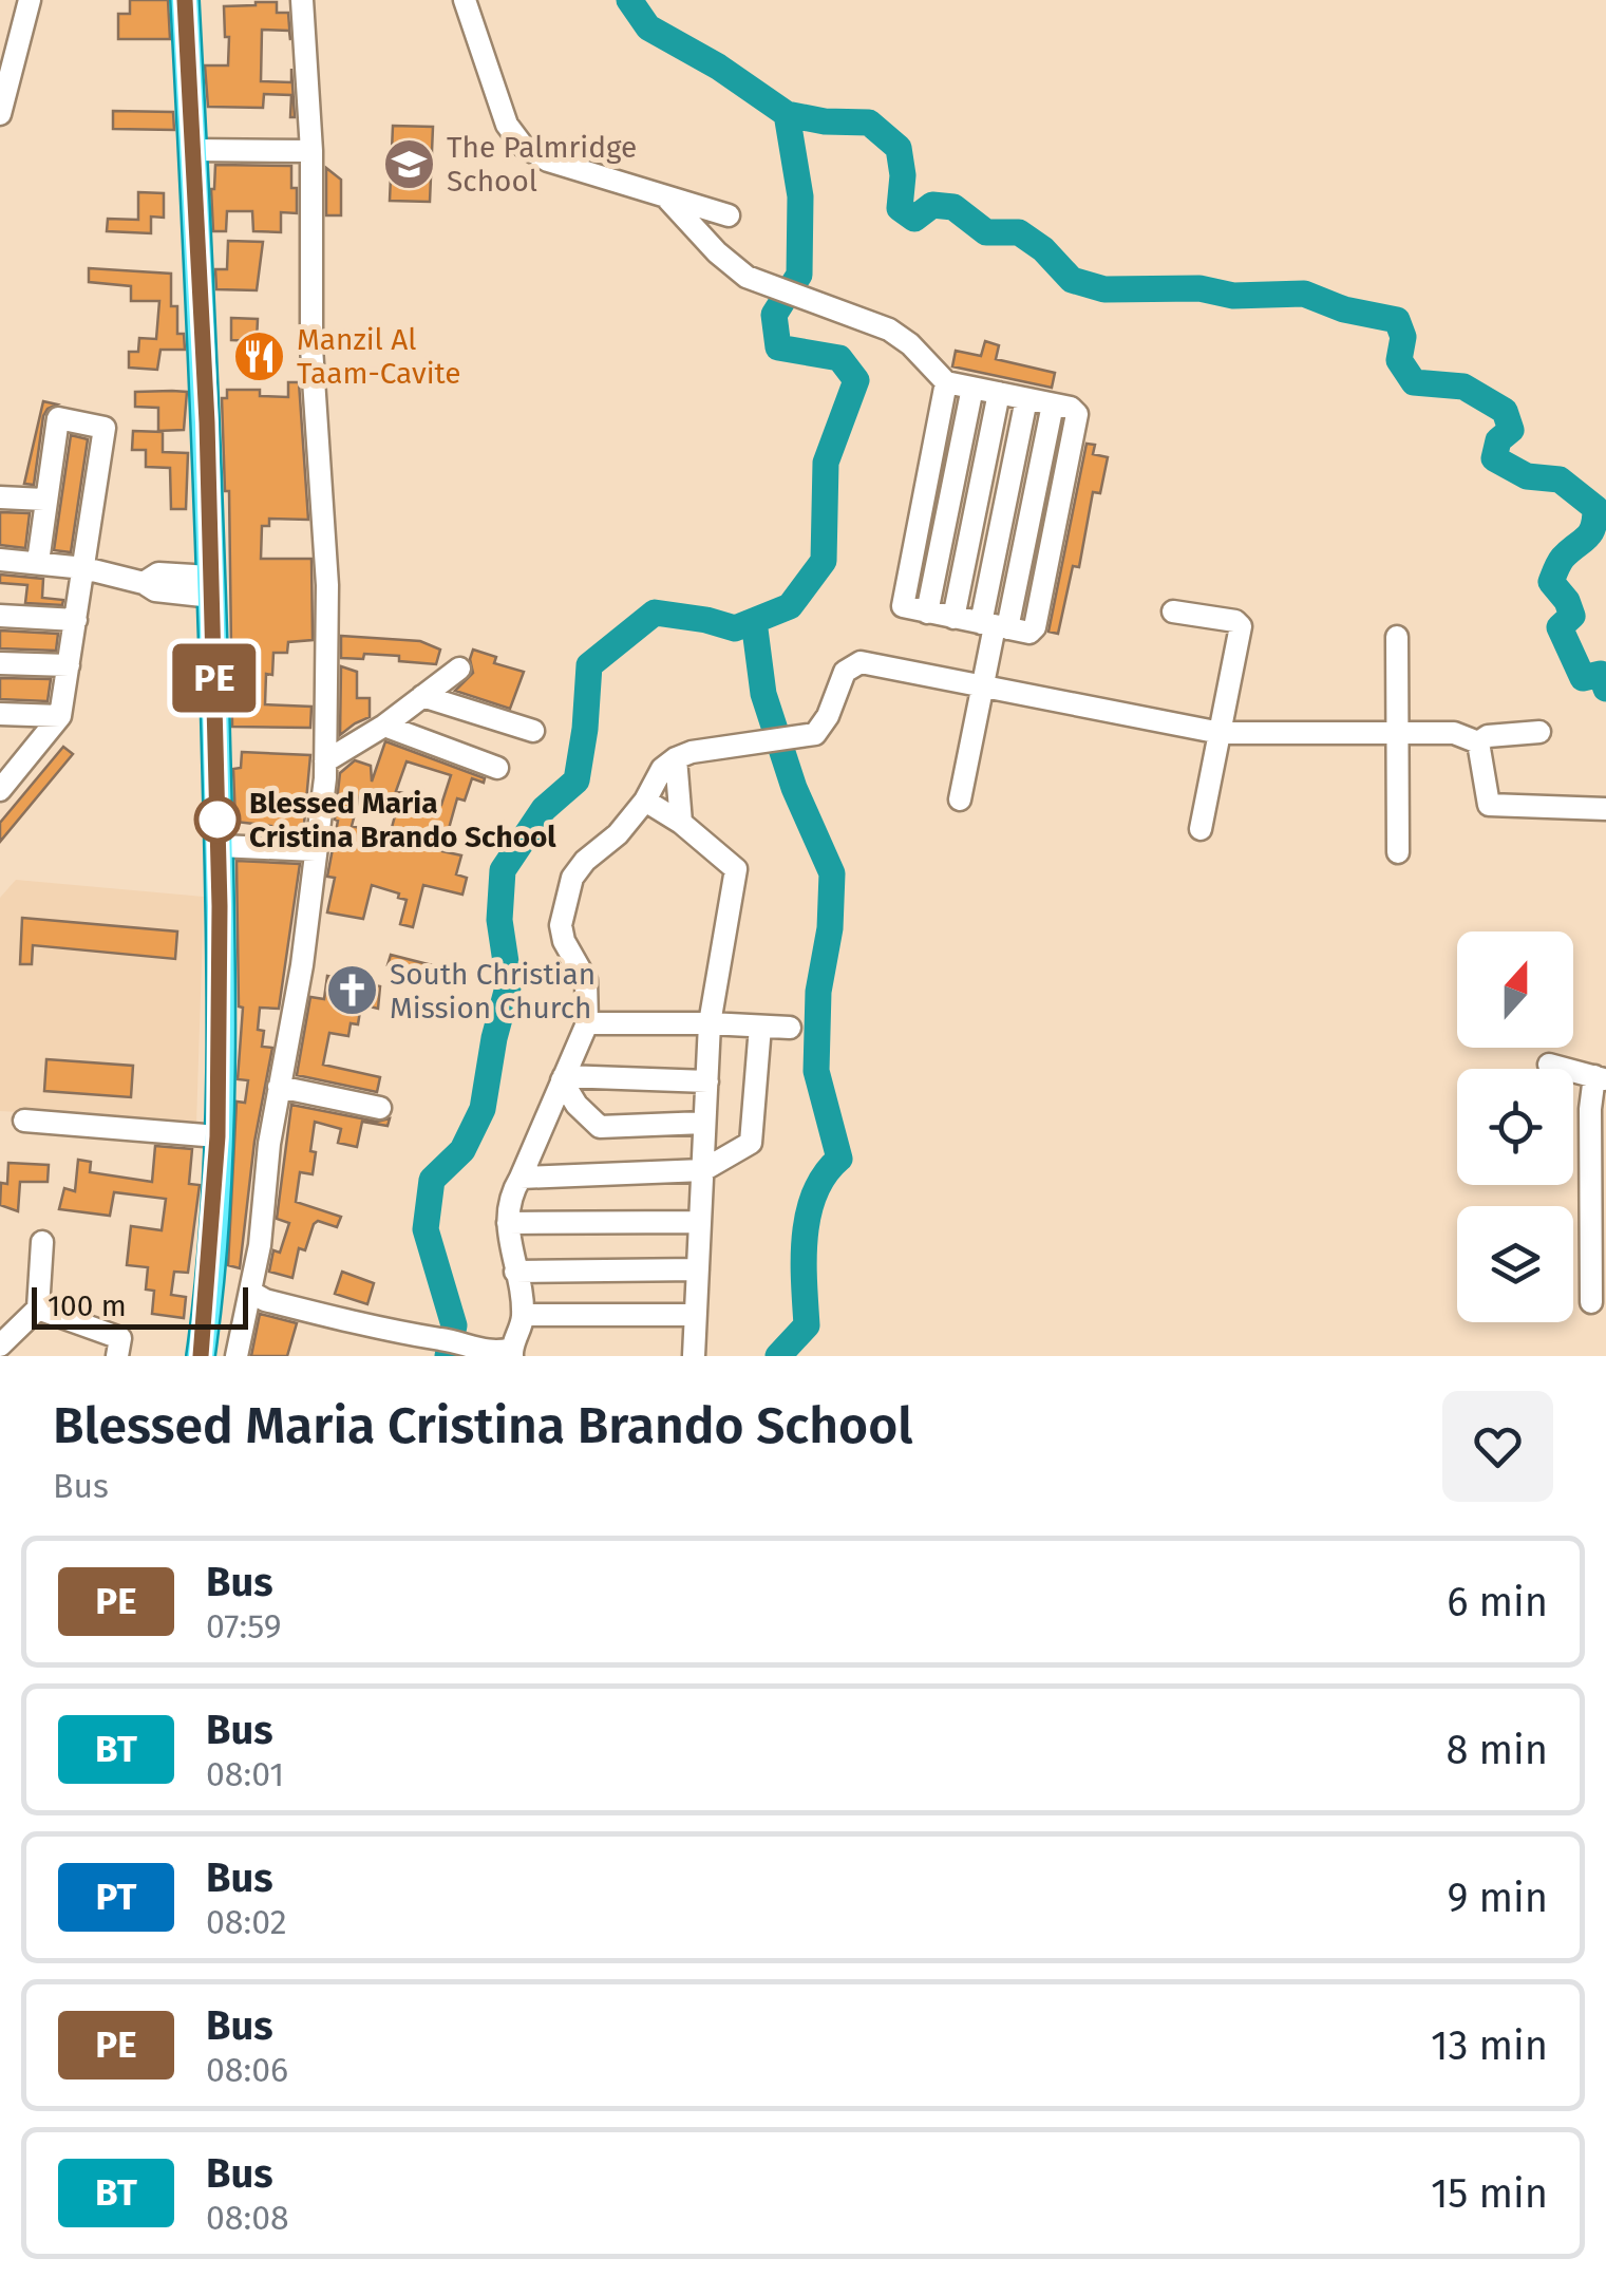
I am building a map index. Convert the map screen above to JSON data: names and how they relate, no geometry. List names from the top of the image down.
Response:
{
  "places": {
    "school or university": ["The Palmridge School"],
    "restaurant": ["Manzil Al Taam-Cavite"],
    "other": ["Blessed Maria Cristina Brando School"],
    "church": ["South Christian Mission Church"]
  },
  "lines": ["bus line PE"],
  "scale_bar": "100 m",
  "north": "top",
  "page": {
    "on_map": "PE",
    "scale": "100 m",
    "heading": ["Blessed Maria Cristina Brando School", "Bus"],
    "list": [
      {
        "mark": "PE",
        "name": "Bus",
        "note": "07:59",
        "value": "6 min"
      },
      {
        "mark": "BT",
        "name": "Bus",
        "note": "08:01",
        "value": "8 min"
      },
      {
        "mark": "PT",
        "name": "Bus",
        "note": "08:02",
        "value": "9 min"
      },
      {
        "mark": "PE",
        "name": "Bus",
        "note": "08:06",
        "value": "13 min"
      },
      {
        "mark": "BT",
        "name": "Bus",
        "note": "08:08",
        "value": "15 min"
      }
    ]
  }
}
